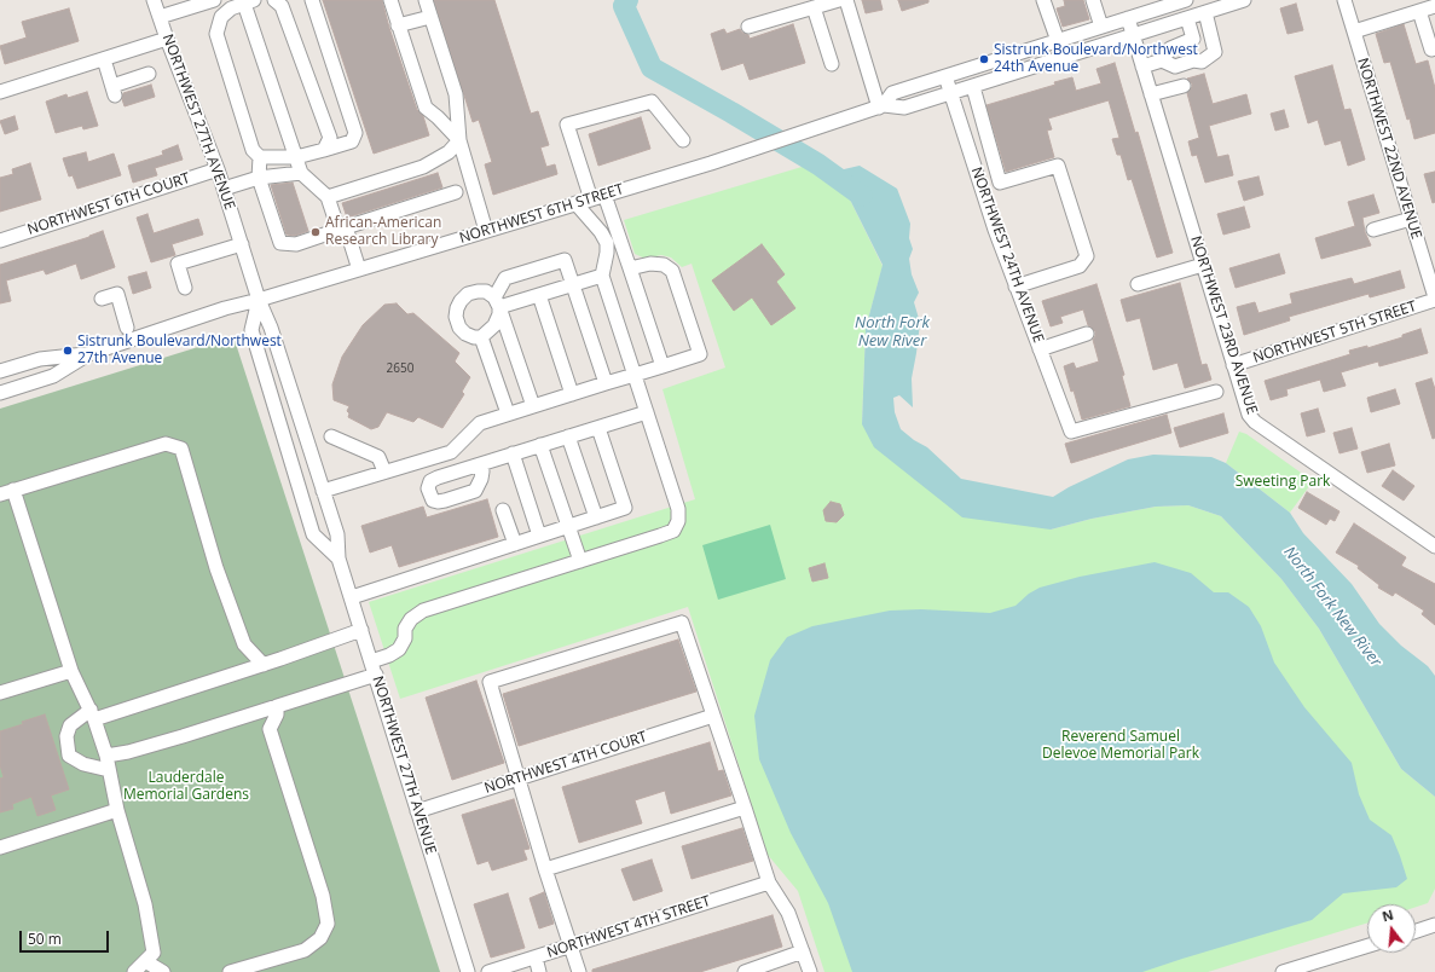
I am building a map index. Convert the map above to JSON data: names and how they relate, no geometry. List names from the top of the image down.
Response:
{
  "streets": {
    "street": [
      "NORTHWEST 27TH AVENUE",
      "NORTHWEST 22ND AVENUE",
      "NORTHWEST 6TH COURT",
      "NORTHWEST 6TH STREET",
      "NORTHWEST 24TH AVENUE",
      "NORTHWEST 23RD AVENUE",
      "NORTHWEST 5TH STREET",
      "NORTHWEST 4TH COURT",
      "NORTHWEST 4TH STREET"
    ]
  },
  "crossings": [
    ["NORTHWEST 27TH AVENUE", "NORTHWEST 6TH COURT"],
    ["NORTHWEST 27TH AVENUE", "NORTHWEST 6TH STREET"],
    ["NORTHWEST 27TH AVENUE", "NORTHWEST 4TH COURT"],
    ["NORTHWEST 22ND AVENUE", "NORTHWEST 5TH STREET"],
    ["NORTHWEST 6TH STREET", "NORTHWEST 24TH AVENUE"],
    ["NORTHWEST 6TH STREET", "NORTHWEST 23RD AVENUE"],
    ["NORTHWEST 23RD AVENUE", "NORTHWEST 5TH STREET"]
  ],
  "water": ["North Fork New River"],
  "parks": ["Sweeting Park", "Reverend Samuel Delevoe Memorial Park", "Lauderdale Memorial Gardens"],
  "places": ["Sistrunk Boulevard/Northwest 24th Avenue", "African-American Research Library", "Sistrunk Boulevard/Northwest 27th Avenue"],
  "house_numbers": ["2650"],
  "scale_bar": "50 m",
  "north": "top"
}
